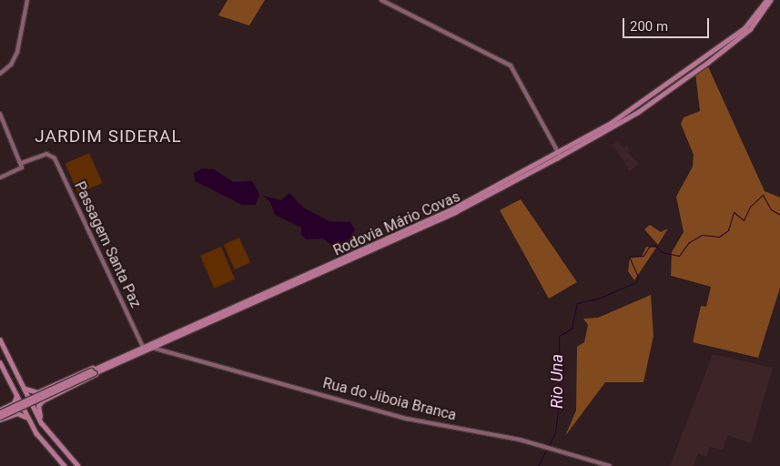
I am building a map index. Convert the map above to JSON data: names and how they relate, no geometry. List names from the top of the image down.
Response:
{
  "streets": {
    "main road": ["Rodovia Mário Covas", "Passagem Santa Paz", "Rua do Jiboia Branca"]
  },
  "crossings": [
    ["Rodovia Mário Covas", "Passagem Santa Paz"],
    ["Rodovia Mário Covas", "Rua do Jiboia Branca"],
    ["Passagem Santa Paz", "Rua do Jiboia Branca"]
  ],
  "districts": ["JARDIM SIDERAL"],
  "water": ["Rio Una"],
  "scale_bar": "200 m"
}
